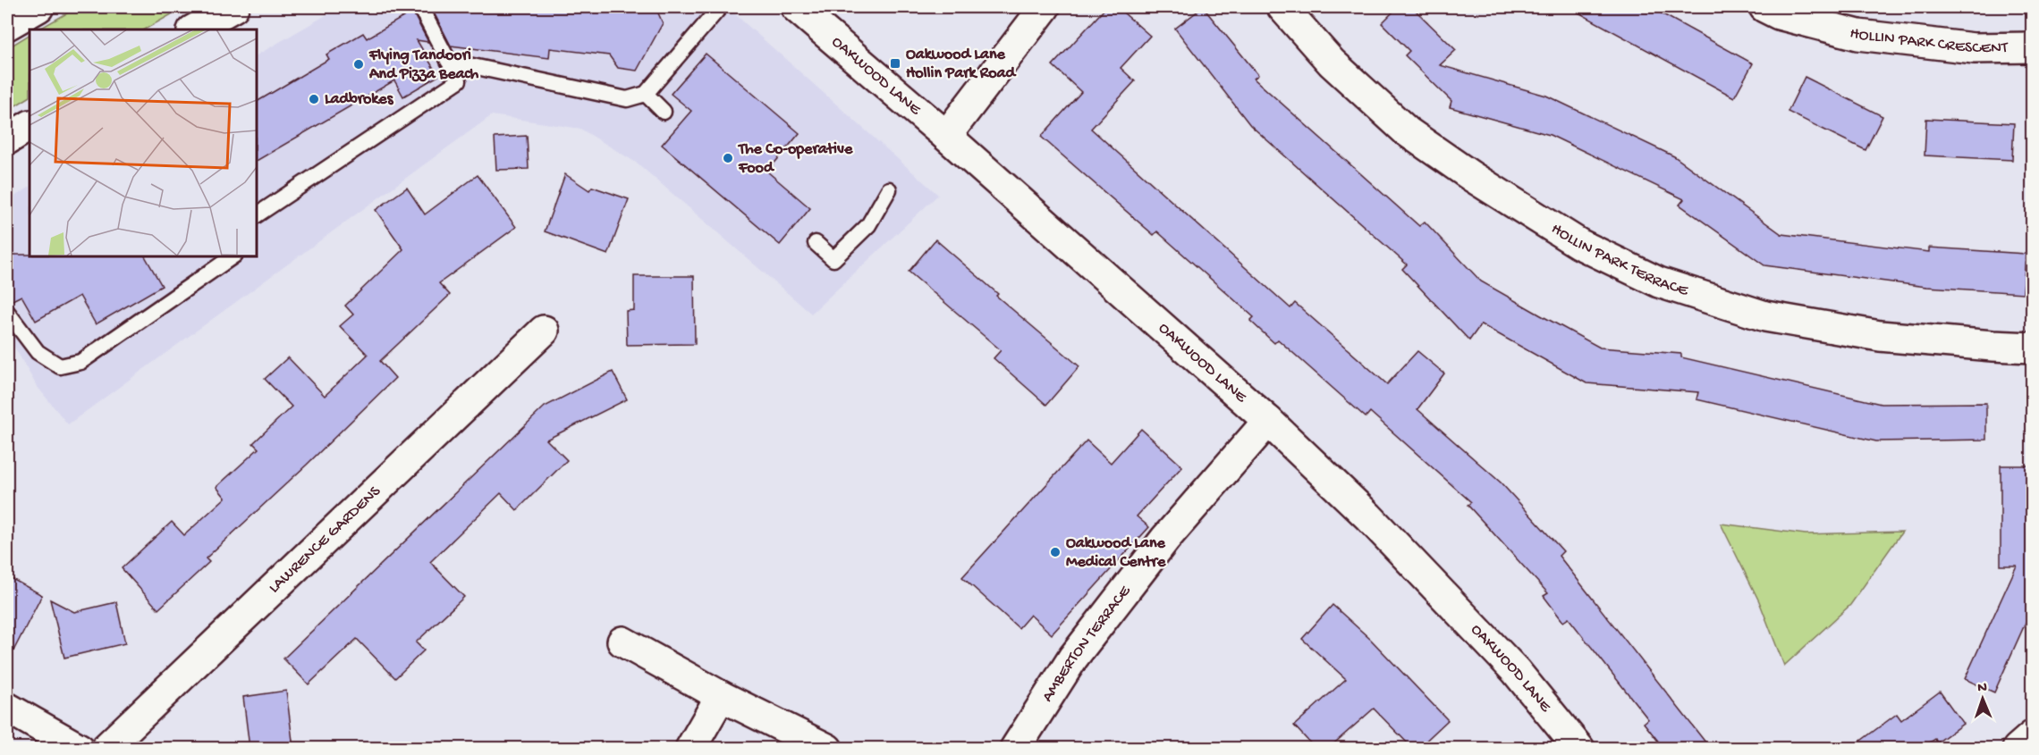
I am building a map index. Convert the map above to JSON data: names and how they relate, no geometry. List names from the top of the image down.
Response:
{
  "streets": {
    "street": [
      "HOLLIN PARK CRESCENT",
      "OAKWOOD LANE",
      "HOLLIN PARK TERRACE",
      "LAWRENCE GARDENS",
      "AMBERTON TERRACE"
    ]
  },
  "crossings": [
    ["OAKWOOD LANE", "AMBERTON TERRACE"]
  ],
  "places": {
    "transit": ["Oakwood Lane Hollin Park Road"],
    "other": [
      "Flying Tandoori And Pizza Beach",
      "Ladbrokes",
      "The Co-operative Food",
      "Oakwood Lane Medical Centre"
    ]
  },
  "north": "top"
}
